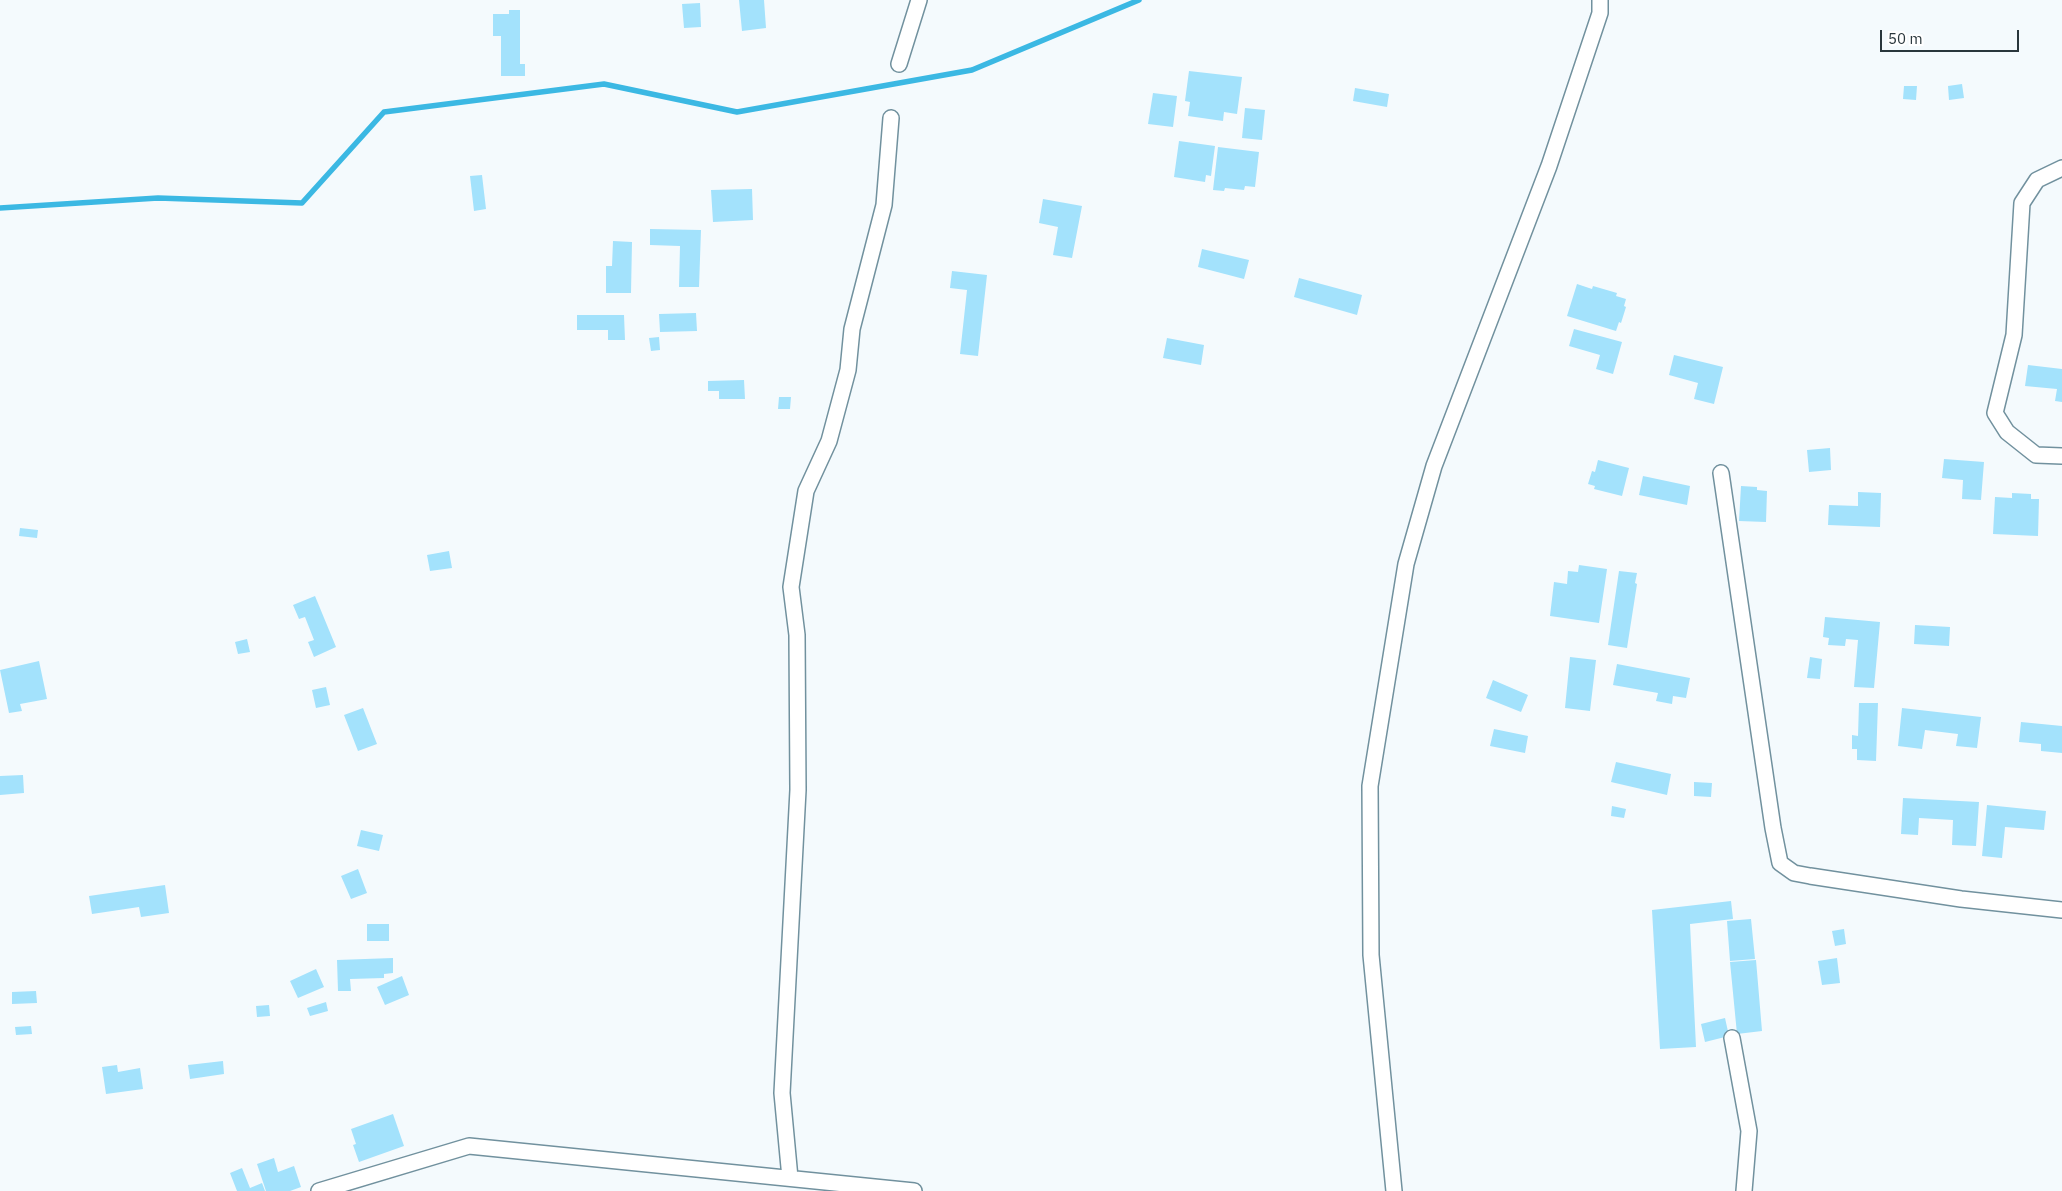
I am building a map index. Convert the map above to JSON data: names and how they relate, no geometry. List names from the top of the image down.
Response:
{
  "scale_bar": "50 m"
}
